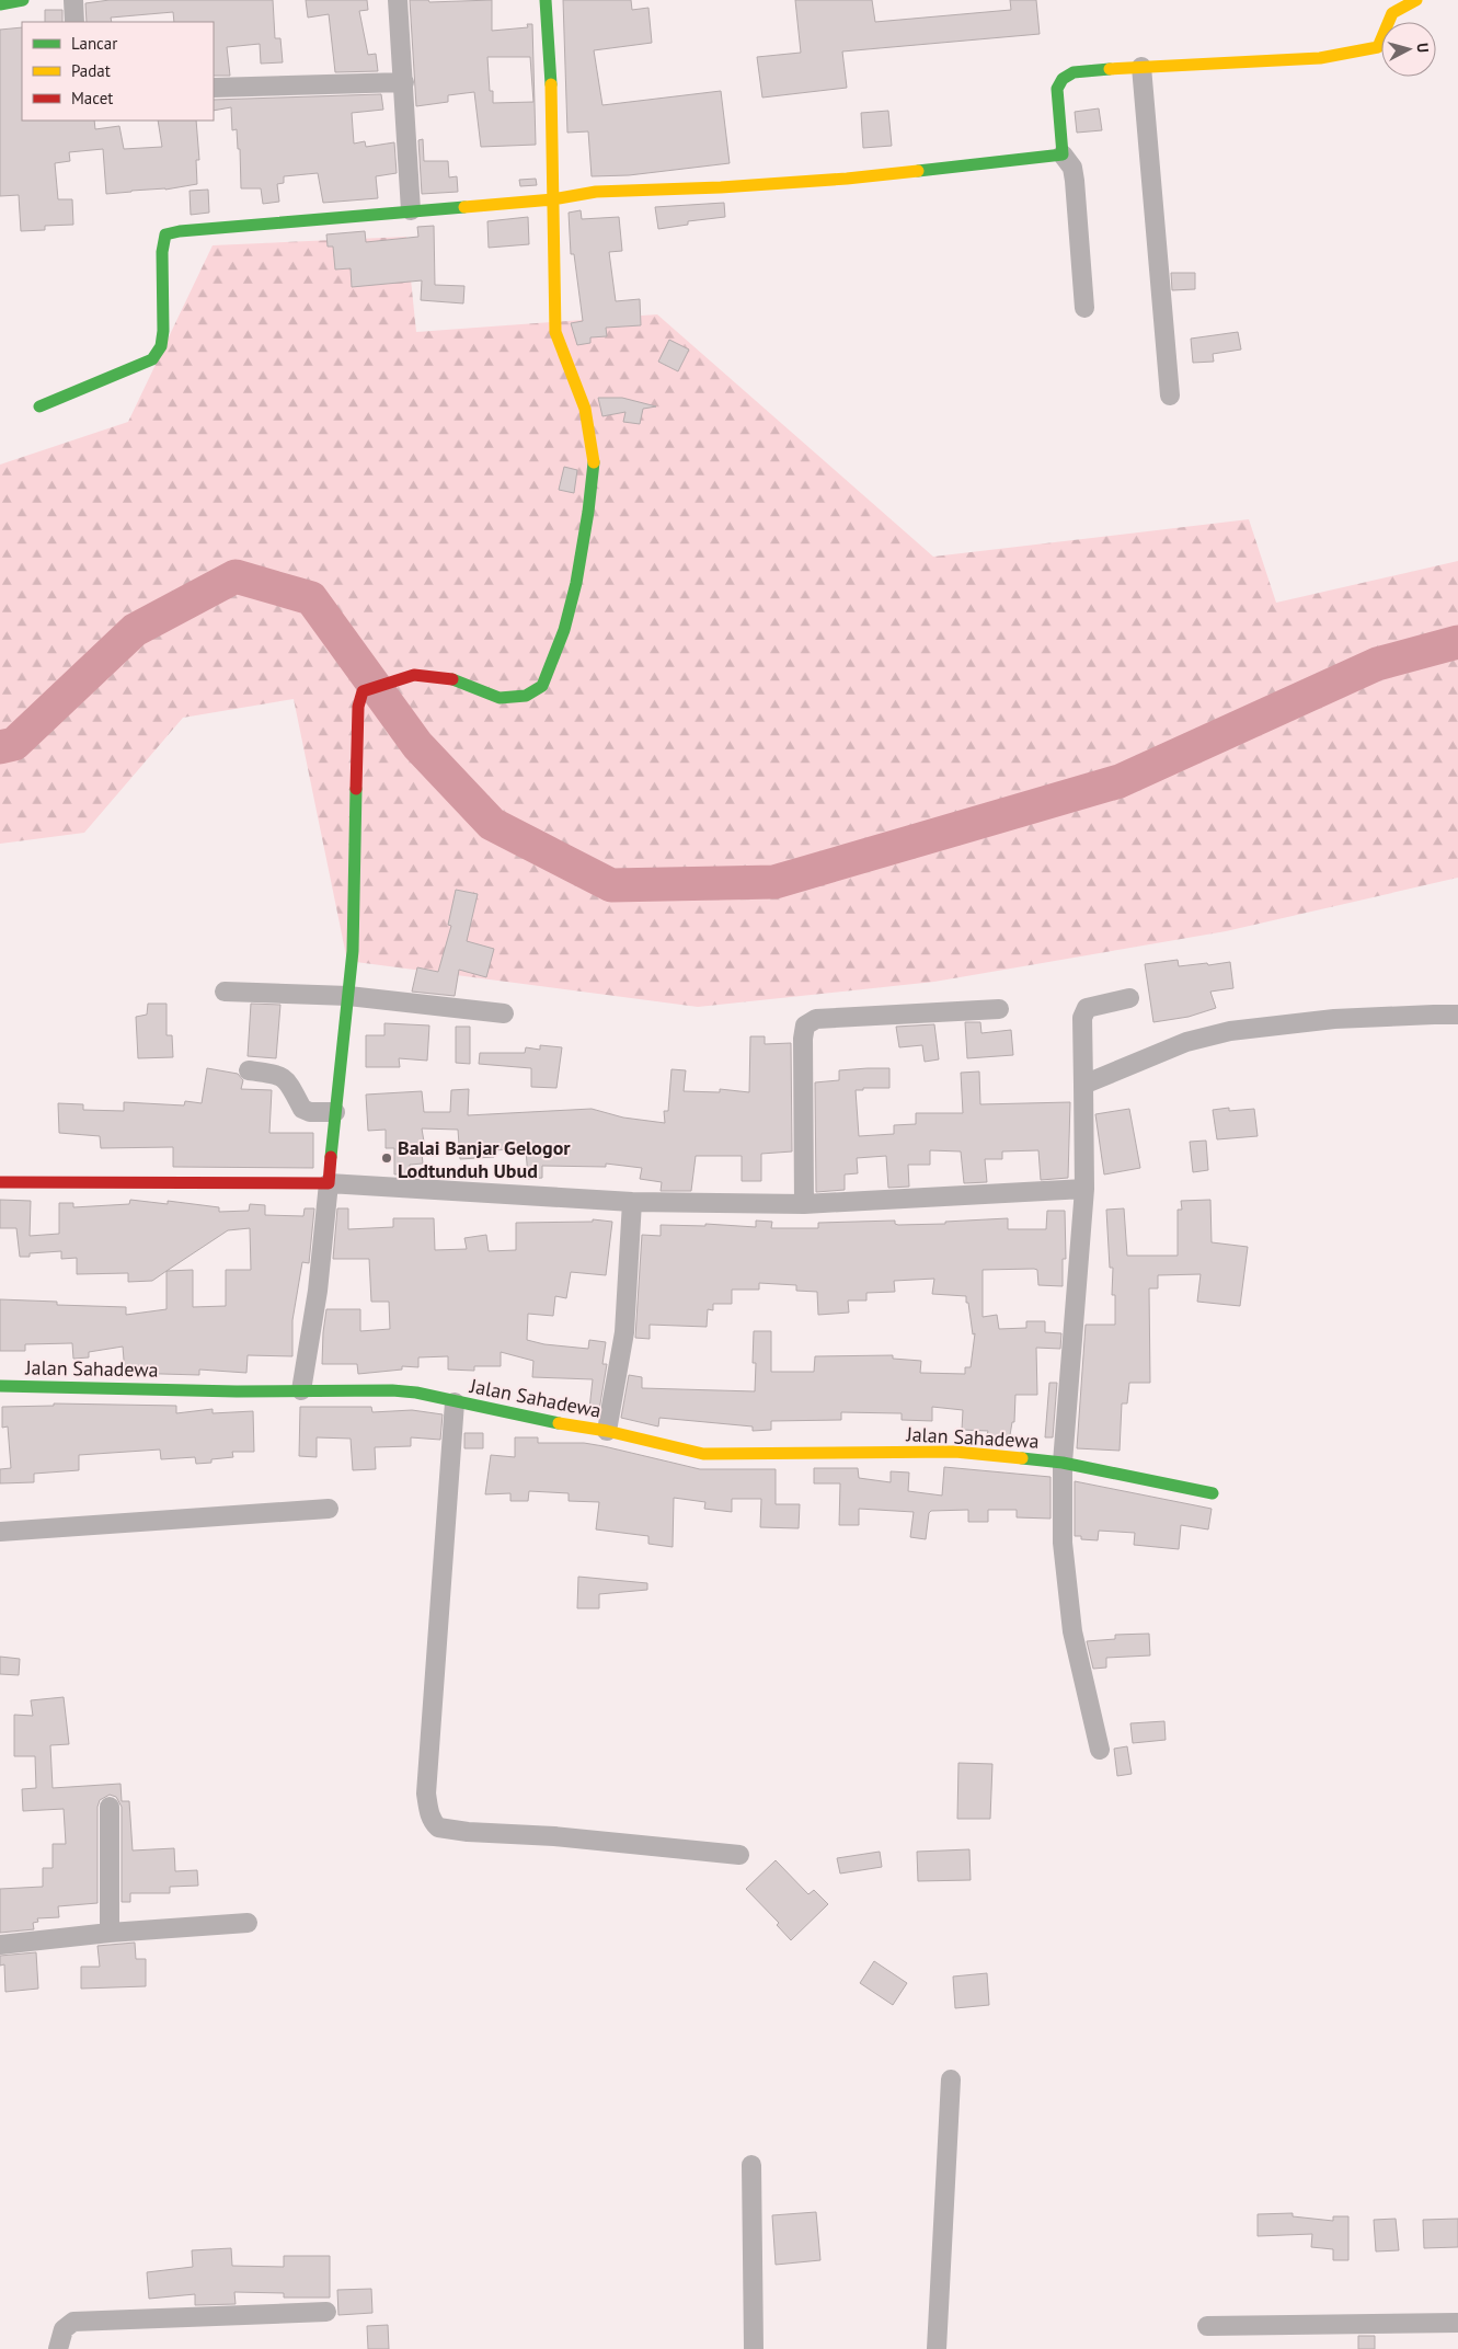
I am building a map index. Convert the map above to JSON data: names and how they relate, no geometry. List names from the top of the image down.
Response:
{
  "streets": {
    "street": ["Jalan Sahadewa"]
  },
  "places": ["Balai Banjar Gelogor Lodtunduh Ubud"],
  "legend": ["Lancar", "Padat", "Macet"],
  "north": "right"
}
